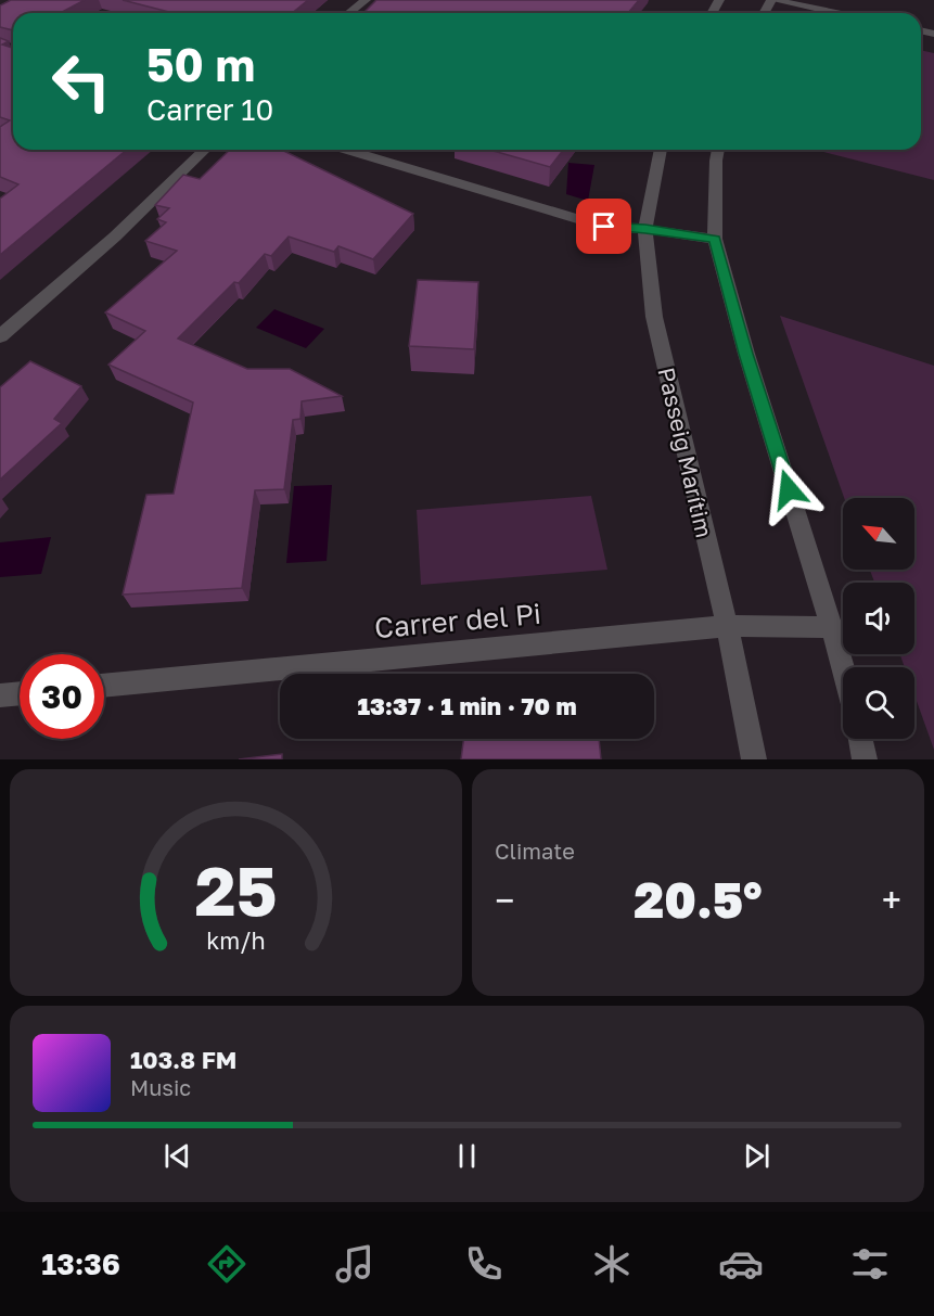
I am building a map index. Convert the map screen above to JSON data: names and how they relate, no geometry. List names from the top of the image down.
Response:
{
  "streets": {
    "street": ["Passeig Marítim", "Carrer del Pi"]
  },
  "crossings": [
    ["Passeig Marítim", "Carrer del Pi"]
  ],
  "north": "top left",
  "page": {
    "turn": ["50 m", "Carrer 10"],
    "limit": "30",
    "trip": "13:37 · 1 min · 70 m",
    "tile": "Climate",
    "heat": ["−", "20.5°", "+"],
    "song": ["103.8 FM", "Music"],
    "tabs": "13:36",
    "gauge": ["25", "km/h"]
  }
}
